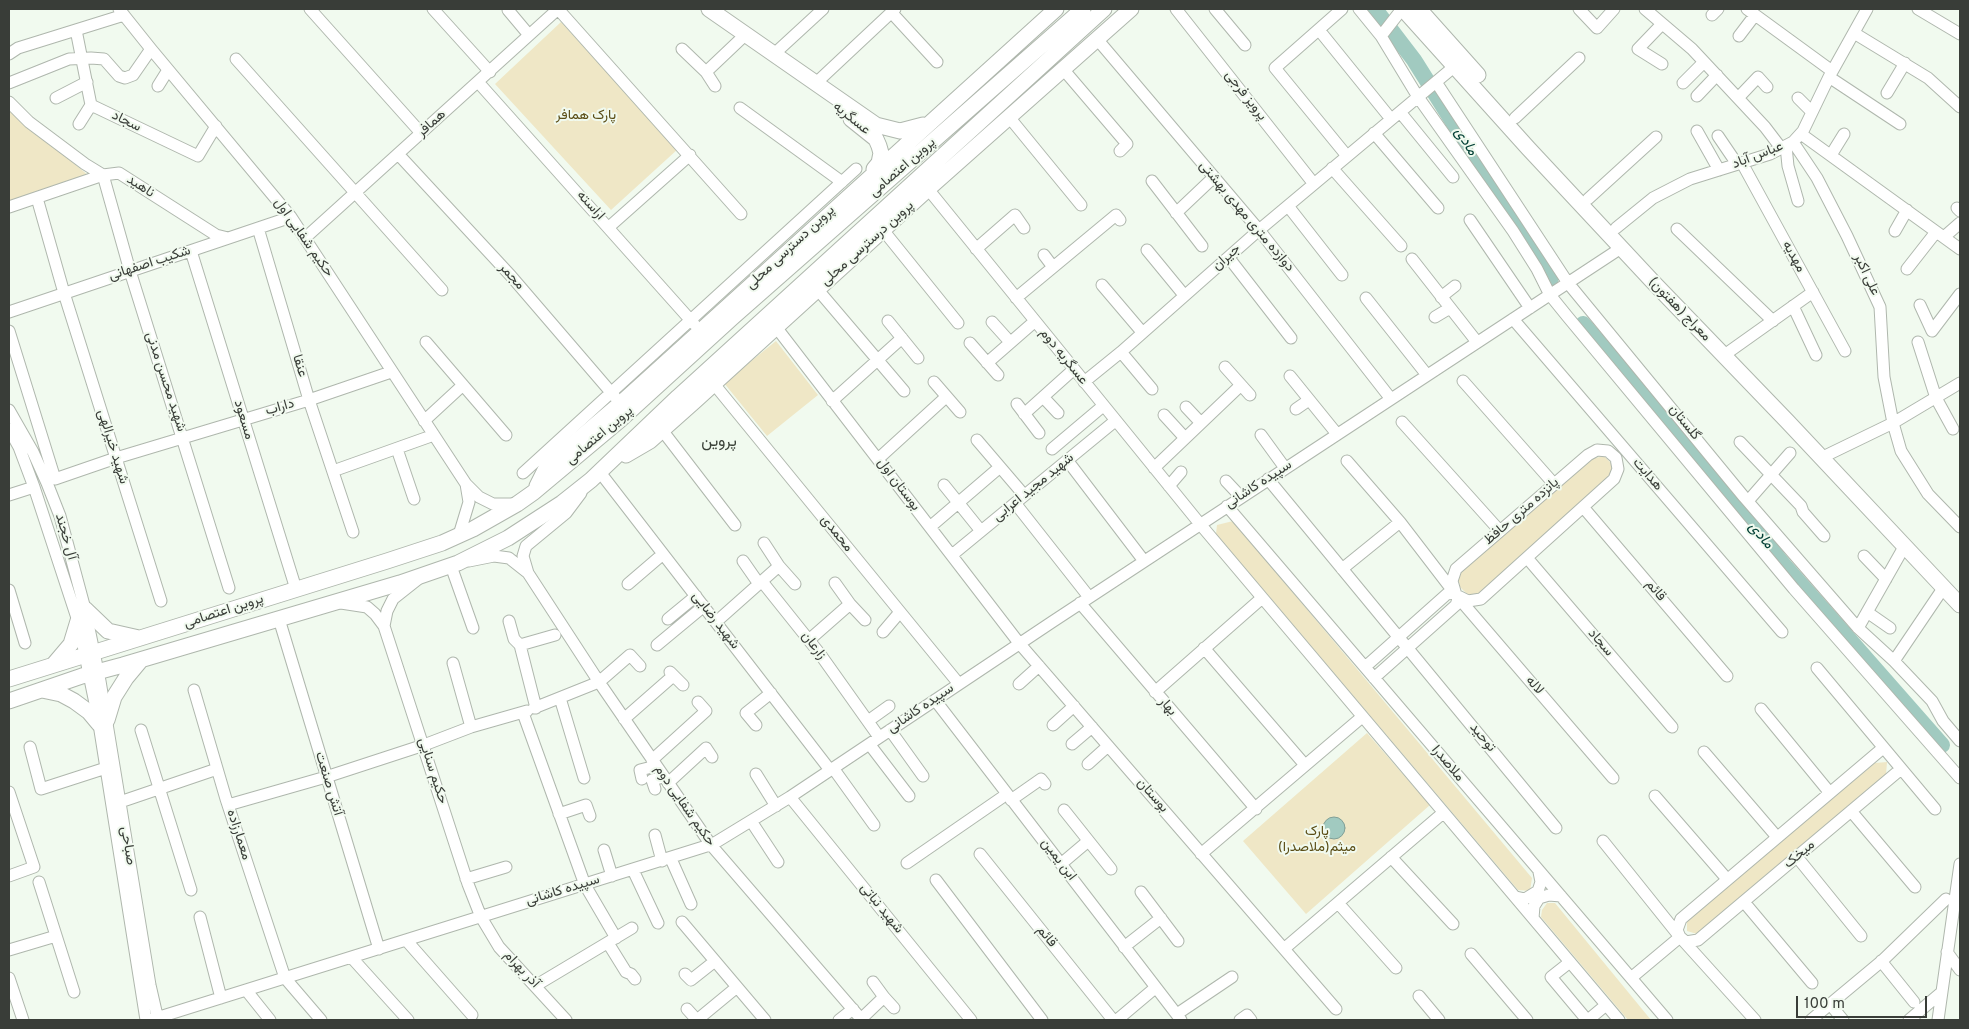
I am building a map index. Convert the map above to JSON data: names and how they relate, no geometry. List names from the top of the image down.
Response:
{
  "streets": {
    "main road": [
      "عسگریه",
      "پروین اعتصامی",
      "پروین درسترسی محلی",
      "پروین دسترسی محلی",
      "معراج (هفتون)"
    ],
    "street": [
      "پرویز فرجی",
      "سجاد",
      "همافر",
      "عباس آباد",
      "ناهید",
      "اراسته",
      "دوازده متری مهدی بهشتی",
      "حکیم شفایی اول",
      "مهدیه",
      "جیران",
      "شکیب اصفهانی",
      "علی اکبر",
      "مجمر",
      "عسگریه دوم",
      "عنقا",
      "شهید محسن مدنی",
      "داراب",
      "مسعود",
      "گلستان",
      "شهید خیرالهی",
      "هدایت",
      "بوستان اول",
      "سپیده کاشانی",
      "شهید مجید اعرابی",
      "پانزده متری حافظ",
      "محمدی",
      "آل خجند",
      "قائم",
      "شهید رضایی",
      "زارعان",
      "لاله",
      "بهار",
      "توحید",
      "ملاصدرا",
      "حکیم سنایی",
      "آتش صنعت",
      "بوستان",
      "حکیم شفایی دوم",
      "معمارزاده",
      "صباحی",
      "میخک",
      "ابن یمین",
      "شهید نباتی",
      "آذر بهرام"
    ]
  },
  "crossings": [
    ["پرویز فرجی", "جیران"],
    ["عسگریه", "پروین دسترسی محلی"],
    ["سجاد", "حکیم شفایی اول"],
    ["همافر", "اراسته"],
    ["همافر", "حکیم شفایی اول"],
    ["همافر", "مجمر"],
    ["عباس آباد", "مهدیه"],
    ["عباس آباد", "علی اکبر"],
    ["عباس آباد", "معراج (هفتون)"],
    ["پروین اعتصامی", "پروین درسترسی محلی"],
    ["پروین اعتصامی", "پروین دسترسی محلی"],
    ["پروین اعتصامی", "مسعود"],
    ["پروین اعتصامی", "آل خجند"],
    ["پروین اعتصامی", "شهید رضایی"],
    ["پروین اعتصامی", "آتش صنعت"],
    ["پروین اعتصامی", "صباحی"],
    ["ناهید", "شکیب اصفهانی"],
    ["ناهید", "شهید محسن مدنی"],
    ["اراسته", "پروین دسترسی محلی"],
    ["دوازده متری مهدی بهشتی", "پروین درسترسی محلی"],
    ["دوازده متری مهدی بهشتی", "جیران"],
    ["دوازده متری مهدی بهشتی", "سپیده کاشانی"],
    ["حکیم شفایی اول", "شکیب اصفهانی"],
    ["حکیم شفایی اول", "داراب"],
    ["پروین درسترسی محلی", "عسگریه دوم"],
    ["پروین درسترسی محلی", "بوستان اول"],
    ["پروین درسترسی محلی", "محمدی"],
    ["پروین درسترسی محلی", "شهید رضایی"],
    ["پروین دسترسی محلی", "مجمر"],
    ["جیران", "معراج (هفتون)"],
    ["جیران", "عسگریه دوم"],
    ["جیران", "گلستان"],
    ["شکیب اصفهانی", "عنقا"],
    ["شکیب اصفهانی", "شهید محسن مدنی"],
    ["شکیب اصفهانی", "مسعود"],
    ["شکیب اصفهانی", "شهید خیرالهی"],
    ["معراج (هفتون)", "سپیده کاشانی"],
    ["عسگریه دوم", "سپیده کاشانی"],
    ["عسگریه دوم", "شهید مجید اعرابی"],
    ["عنقا", "داراب"],
    ["شهید محسن مدنی", "داراب"],
    ["داراب", "مسعود"],
    ["داراب", "شهید خیرالهی"],
    ["گلستان", "سپیده کاشانی"],
    ["هدایت", "سپیده کاشانی"],
    ["بوستان اول", "سپیده کاشانی"],
    ["بوستان اول", "شهید مجید اعرابی"],
    ["بوستان اول", "بوستان"],
    ["سپیده کاشانی", "محمدی"],
    ["سپیده کاشانی", "شهید رضایی"],
    ["سپیده کاشانی", "زارعان"],
    ["سپیده کاشانی", "بهار"],
    ["سپیده کاشانی", "توحید"],
    ["سپیده کاشانی", "ملاصدرا"],
    ["سپیده کاشانی", "حکیم سنایی"],
    ["سپیده کاشانی", "آتش صنعت"],
    ["سپیده کاشانی", "بوستان"],
    ["سپیده کاشانی", "حکیم شفایی دوم"],
    ["سپیده کاشانی", "معمارزاده"],
    ["سپیده کاشانی", "صباحی"],
    ["سپیده کاشانی", "ابن یمین"],
    ["سپیده کاشانی", "شهید نباتی"],
    ["سپیده کاشانی", "آذر بهرام"],
    ["شهید مجید اعرابی", "بهار"],
    ["پانزده متری حافظ", "لاله"],
    ["آل خجند", "صباحی"],
    ["حکیم سنایی", "آذر بهرام"]
  ],
  "districts": ["پروین"],
  "water": ["مادی"],
  "parks": ["پارک همافر", "پارک میثم(ملاصدرا)"],
  "scale_bar": "100 m"
}
